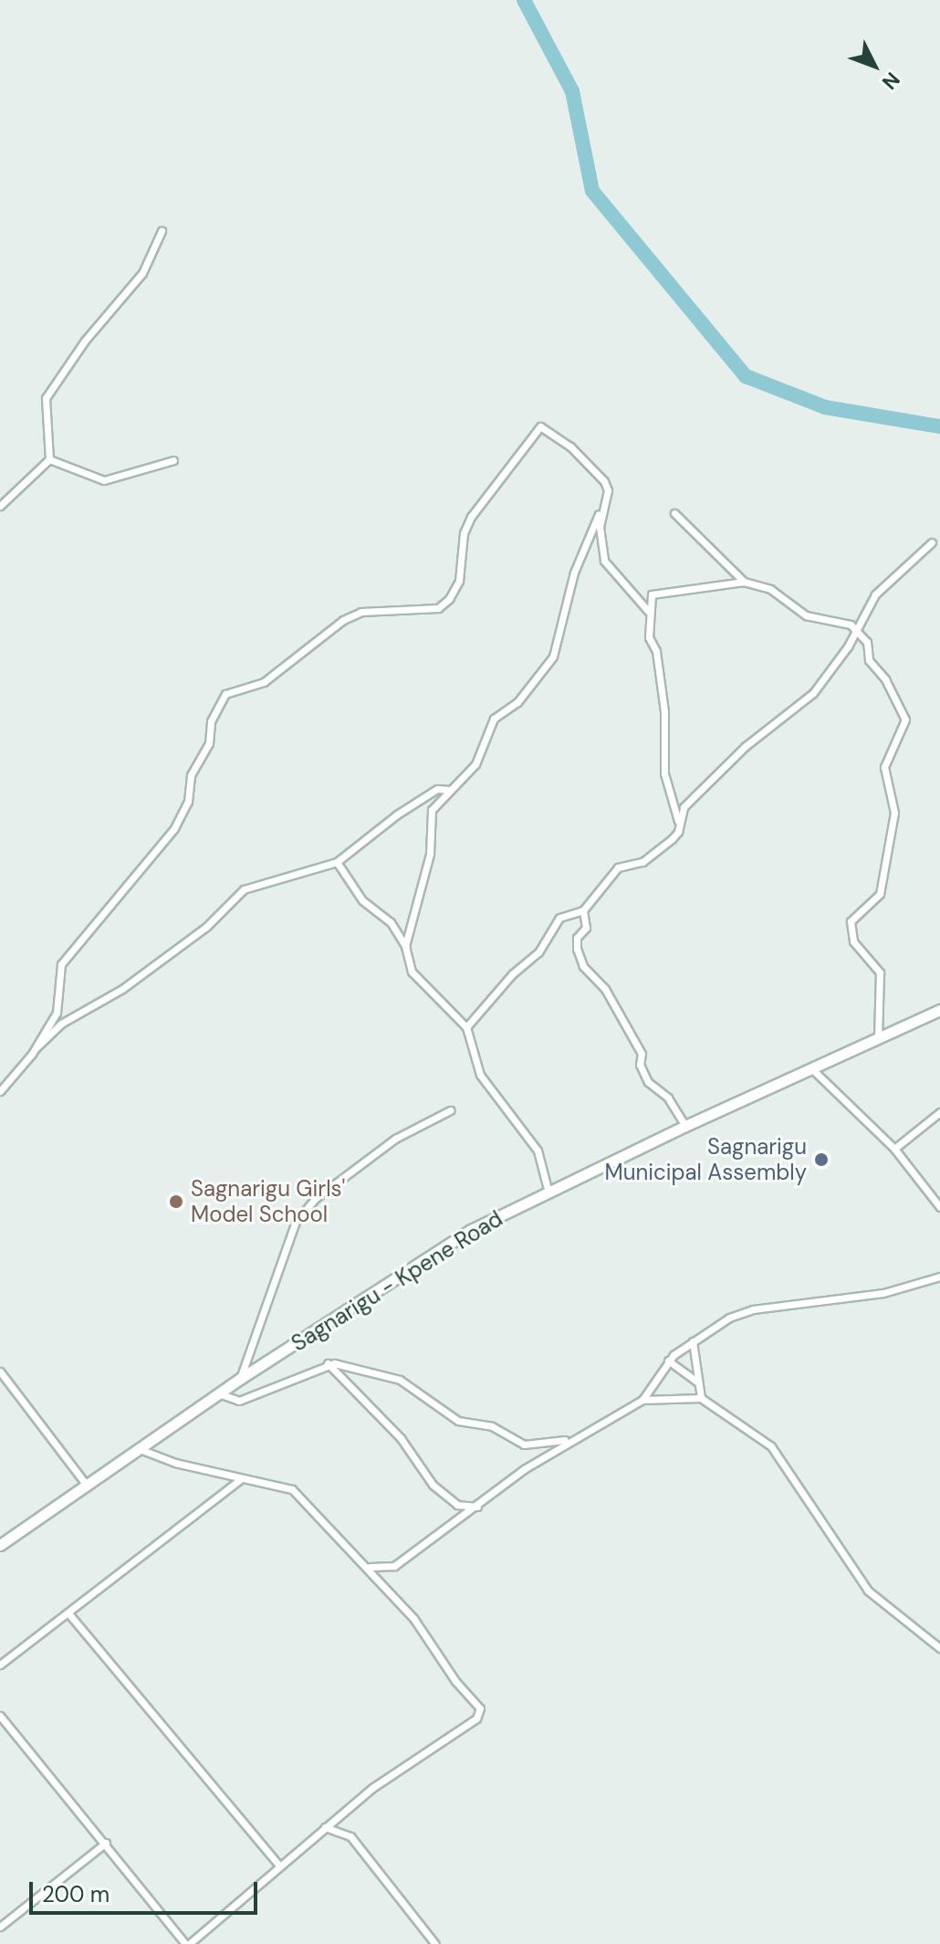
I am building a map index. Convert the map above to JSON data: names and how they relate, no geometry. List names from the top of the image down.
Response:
{
  "streets": {
    "street": ["Sagnarigu - Kpene Road"]
  },
  "places": ["Sagnarigu Municipal Assembly", "Sagnarigu Girls' Model School"],
  "scale_bar": "200 m",
  "north": "bottom right"
}
